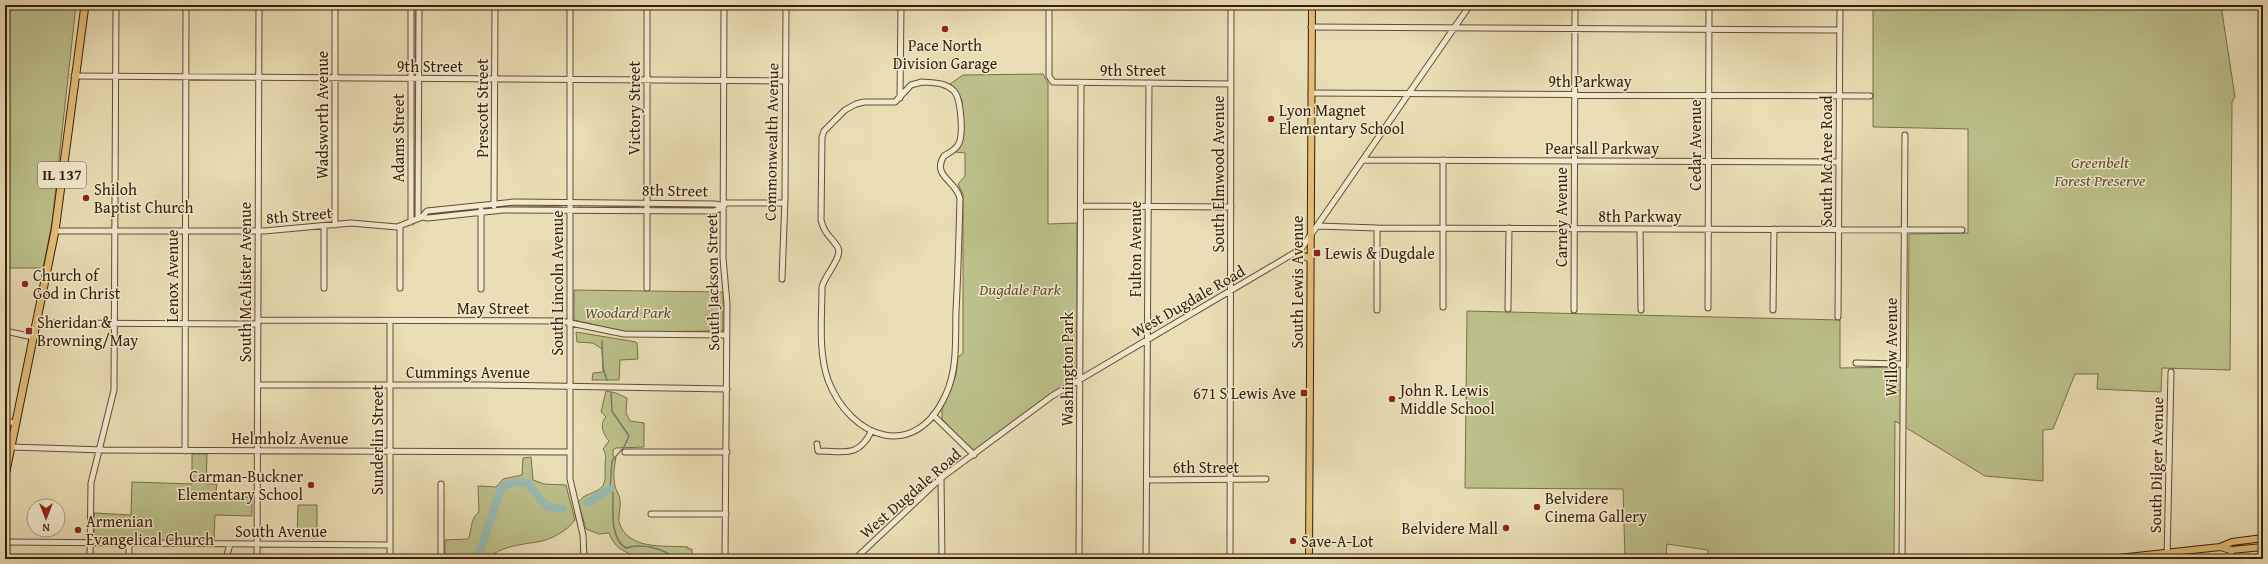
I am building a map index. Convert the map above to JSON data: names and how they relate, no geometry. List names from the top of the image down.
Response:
{
  "streets": {
    "highway": ["IL 137"],
    "main road": ["South Lewis Avenue"],
    "street": [
      "9th Street",
      "9th Parkway",
      "Prescott Street",
      "Victory Street",
      "Wadsworth Avenue",
      "Adams Street",
      "Commonwealth Avenue",
      "Cedar Avenue",
      "Pearsall Parkway",
      "South McAree Road",
      "South Elmwood Avenue",
      "8th Street",
      "8th Parkway",
      "Carney Avenue",
      "Fulton Avenue",
      "Lenox Avenue",
      "South McAlister Avenue",
      "South Jackson Street",
      "South Lincoln Avenue",
      "West Dugdale Road",
      "May Street",
      "Willow Avenue",
      "Washington Park",
      "Cummings Avenue",
      "Helmholz Avenue",
      "Sunderlin Street",
      "South Dilger Avenue",
      "6th Street",
      "South Avenue"
    ]
  },
  "crossings": [
    ["9th Street", "Prescott Street"],
    ["9th Street", "Victory Street"],
    ["9th Street", "Wadsworth Avenue"],
    ["9th Street", "Adams Street"],
    ["9th Street", "Commonwealth Avenue"],
    ["9th Street", "South Elmwood Avenue"],
    ["9th Street", "IL 137"],
    ["9th Street", "Fulton Avenue"],
    ["9th Street", "Lenox Avenue"],
    ["9th Street", "South McAlister Avenue"],
    ["9th Street", "South Jackson Street"],
    ["9th Street", "South Lincoln Avenue"],
    ["9th Street", "Washington Park"],
    ["9th Parkway", "Cedar Avenue"],
    ["9th Parkway", "South McAree Road"],
    ["9th Parkway", "Carney Avenue"],
    ["9th Parkway", "South Lewis Avenue"],
    ["9th Parkway", "West Dugdale Road"],
    ["Prescott Street", "8th Street"],
    ["Victory Street", "8th Street"],
    ["Wadsworth Avenue", "8th Street"],
    ["Adams Street", "8th Street"],
    ["Commonwealth Avenue", "8th Street"],
    ["Cedar Avenue", "Pearsall Parkway"],
    ["Cedar Avenue", "8th Parkway"],
    ["Pearsall Parkway", "South McAree Road"],
    ["Pearsall Parkway", "Carney Avenue"],
    ["Pearsall Parkway", "West Dugdale Road"],
    ["South McAree Road", "8th Parkway"],
    ["South Elmwood Avenue", "West Dugdale Road"],
    ["South Elmwood Avenue", "6th Street"],
    ["IL 137", "8th Street"],
    ["IL 137", "May Street"],
    ["IL 137", "Helmholz Avenue"],
    ["8th Street", "Lenox Avenue"],
    ["8th Street", "South McAlister Avenue"],
    ["8th Street", "South Jackson Street"],
    ["8th Street", "South Lincoln Avenue"],
    ["8th Parkway", "Carney Avenue"],
    ["8th Parkway", "West Dugdale Road"],
    ["8th Parkway", "Willow Avenue"],
    ["Fulton Avenue", "West Dugdale Road"],
    ["Fulton Avenue", "6th Street"],
    ["Lenox Avenue", "May Street"],
    ["Lenox Avenue", "Helmholz Avenue"],
    ["South McAlister Avenue", "May Street"],
    ["South McAlister Avenue", "Cummings Avenue"],
    ["South McAlister Avenue", "Helmholz Avenue"],
    ["South McAlister Avenue", "South Avenue"],
    ["South Jackson Street", "May Street"],
    ["South Jackson Street", "Cummings Avenue"],
    ["South Lewis Avenue", "West Dugdale Road"],
    ["South Lincoln Avenue", "May Street"],
    ["South Lincoln Avenue", "Cummings Avenue"],
    ["South Lincoln Avenue", "Helmholz Avenue"],
    ["West Dugdale Road", "Washington Park"],
    ["May Street", "Sunderlin Street"],
    ["Cummings Avenue", "Sunderlin Street"],
    ["Helmholz Avenue", "Sunderlin Street"],
    ["Sunderlin Street", "South Avenue"]
  ],
  "parks": ["Greenbelt Forest Preserve", "Dugdale Park", "Woodard Park"],
  "places": {
    "other": [
      "Pace North Division Garage",
      "Lyon Magnet Elementary School",
      "Shiloh Baptist Church",
      "Church of God in Christ",
      "John R. Lewis Middle School",
      "Carman-Buckner Elementary School",
      "Belvidere Cinema Gallery",
      "Belvidere Mall",
      "Armenian Evangelical Church",
      "Save-A-Lot"
    ],
    "transit": ["Lewis & Dugdale", "Sheridan & Browning/May", "671 S Lewis Ave"]
  },
  "north": "bottom"
}
